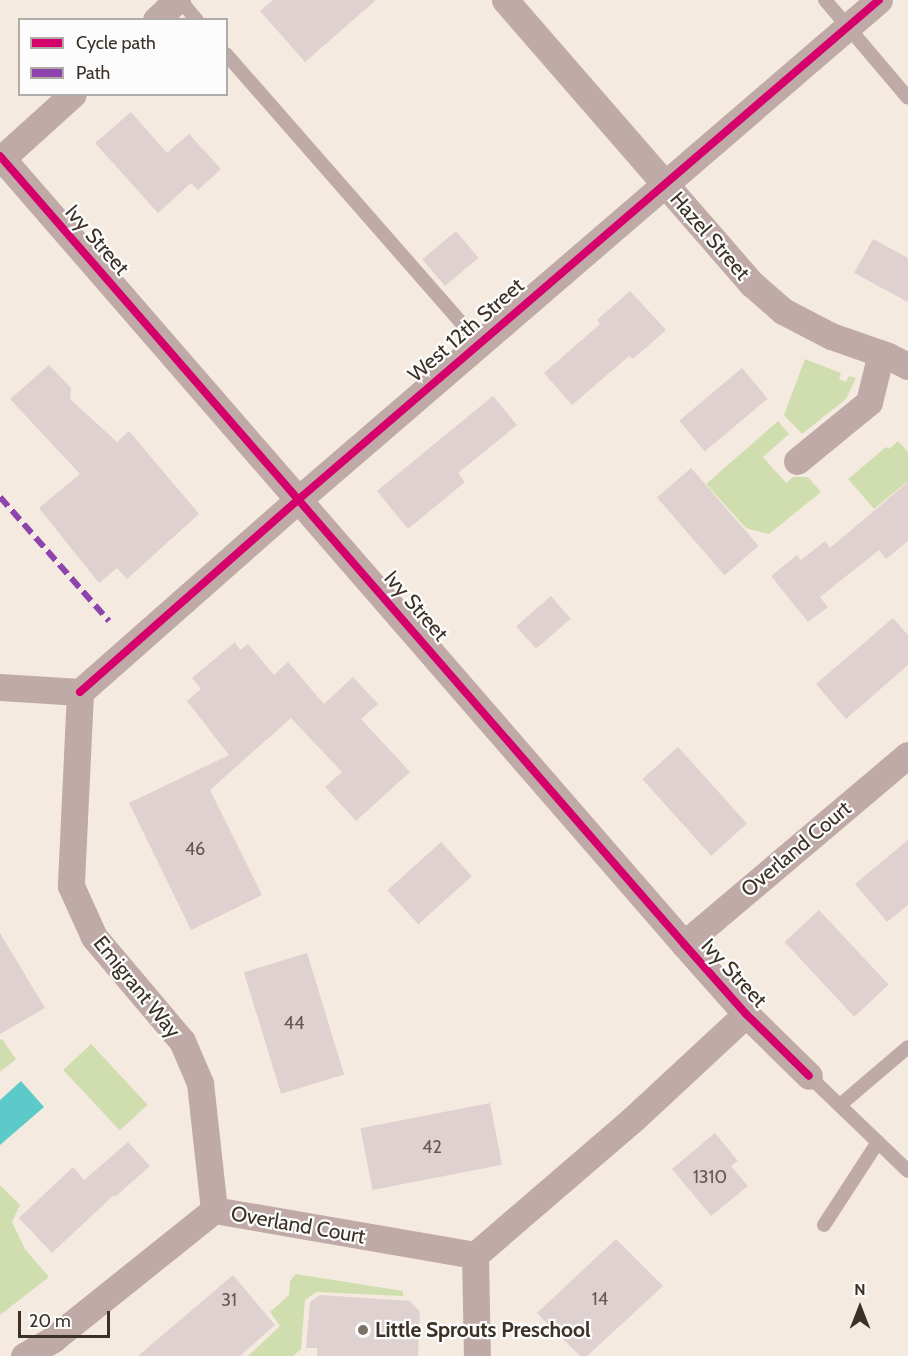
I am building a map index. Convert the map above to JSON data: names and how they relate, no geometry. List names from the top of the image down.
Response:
{
  "streets": {
    "street": [
      "Hazel Street",
      "Ivy Street",
      "West 12th Street",
      "Overland Court",
      "Emigrant Way"
    ]
  },
  "crossings": [
    ["Hazel Street", "West 12th Street"],
    ["Ivy Street", "West 12th Street"],
    ["Ivy Street", "Overland Court"],
    ["West 12th Street", "Emigrant Way"],
    ["Overland Court", "Emigrant Way"]
  ],
  "places": ["Little Sprouts Preschool"],
  "house_numbers": [
    "46",
    "44",
    "42",
    "1310",
    "14",
    "31"
  ],
  "legend": ["Cycle path", "Path"],
  "scale_bar": "20 m",
  "north": "top"
}
